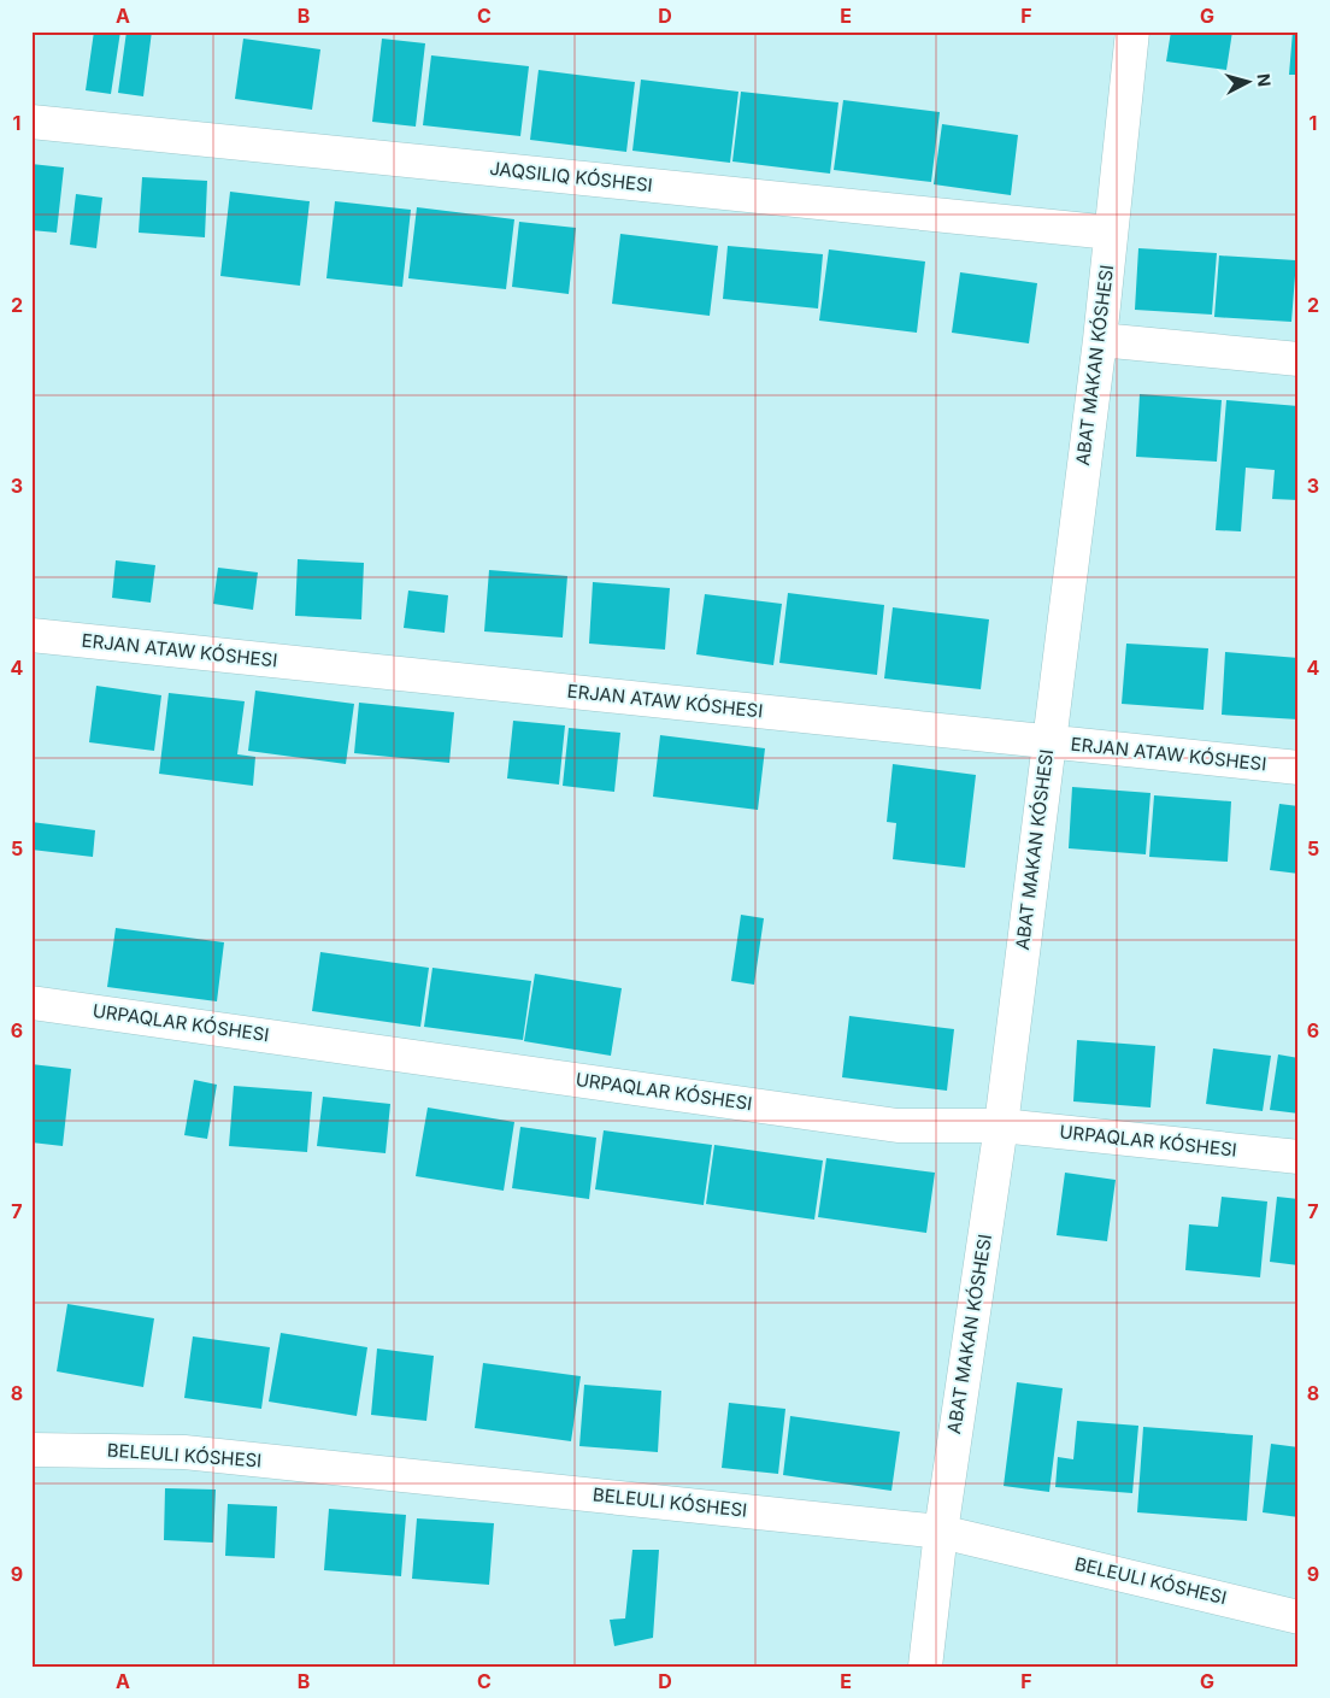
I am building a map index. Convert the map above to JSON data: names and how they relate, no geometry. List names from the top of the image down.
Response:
{
  "streets": {
    "street": [
      "ABAT MAKAN KÓSHESI",
      "ERJAN ATAW KÓSHESI",
      "URPAQLAR KÓSHESI",
      "BELEULI KÓSHESI"
    ]
  },
  "crossings": [
    ["ABAT MAKAN KÓSHESI", "ERJAN ATAW KÓSHESI"],
    ["ABAT MAKAN KÓSHESI", "URPAQLAR KÓSHESI"],
    ["ABAT MAKAN KÓSHESI", "BELEULI KÓSHESI"]
  ],
  "north": "right",
  "grid": {
    "columns": [
      "A",
      "B",
      "C",
      "D",
      "E",
      "F",
      "G"
    ],
    "rows": [
      "1",
      "2",
      "3",
      "4",
      "5",
      "6",
      "7",
      "8",
      "9"
    ]
  }
}
